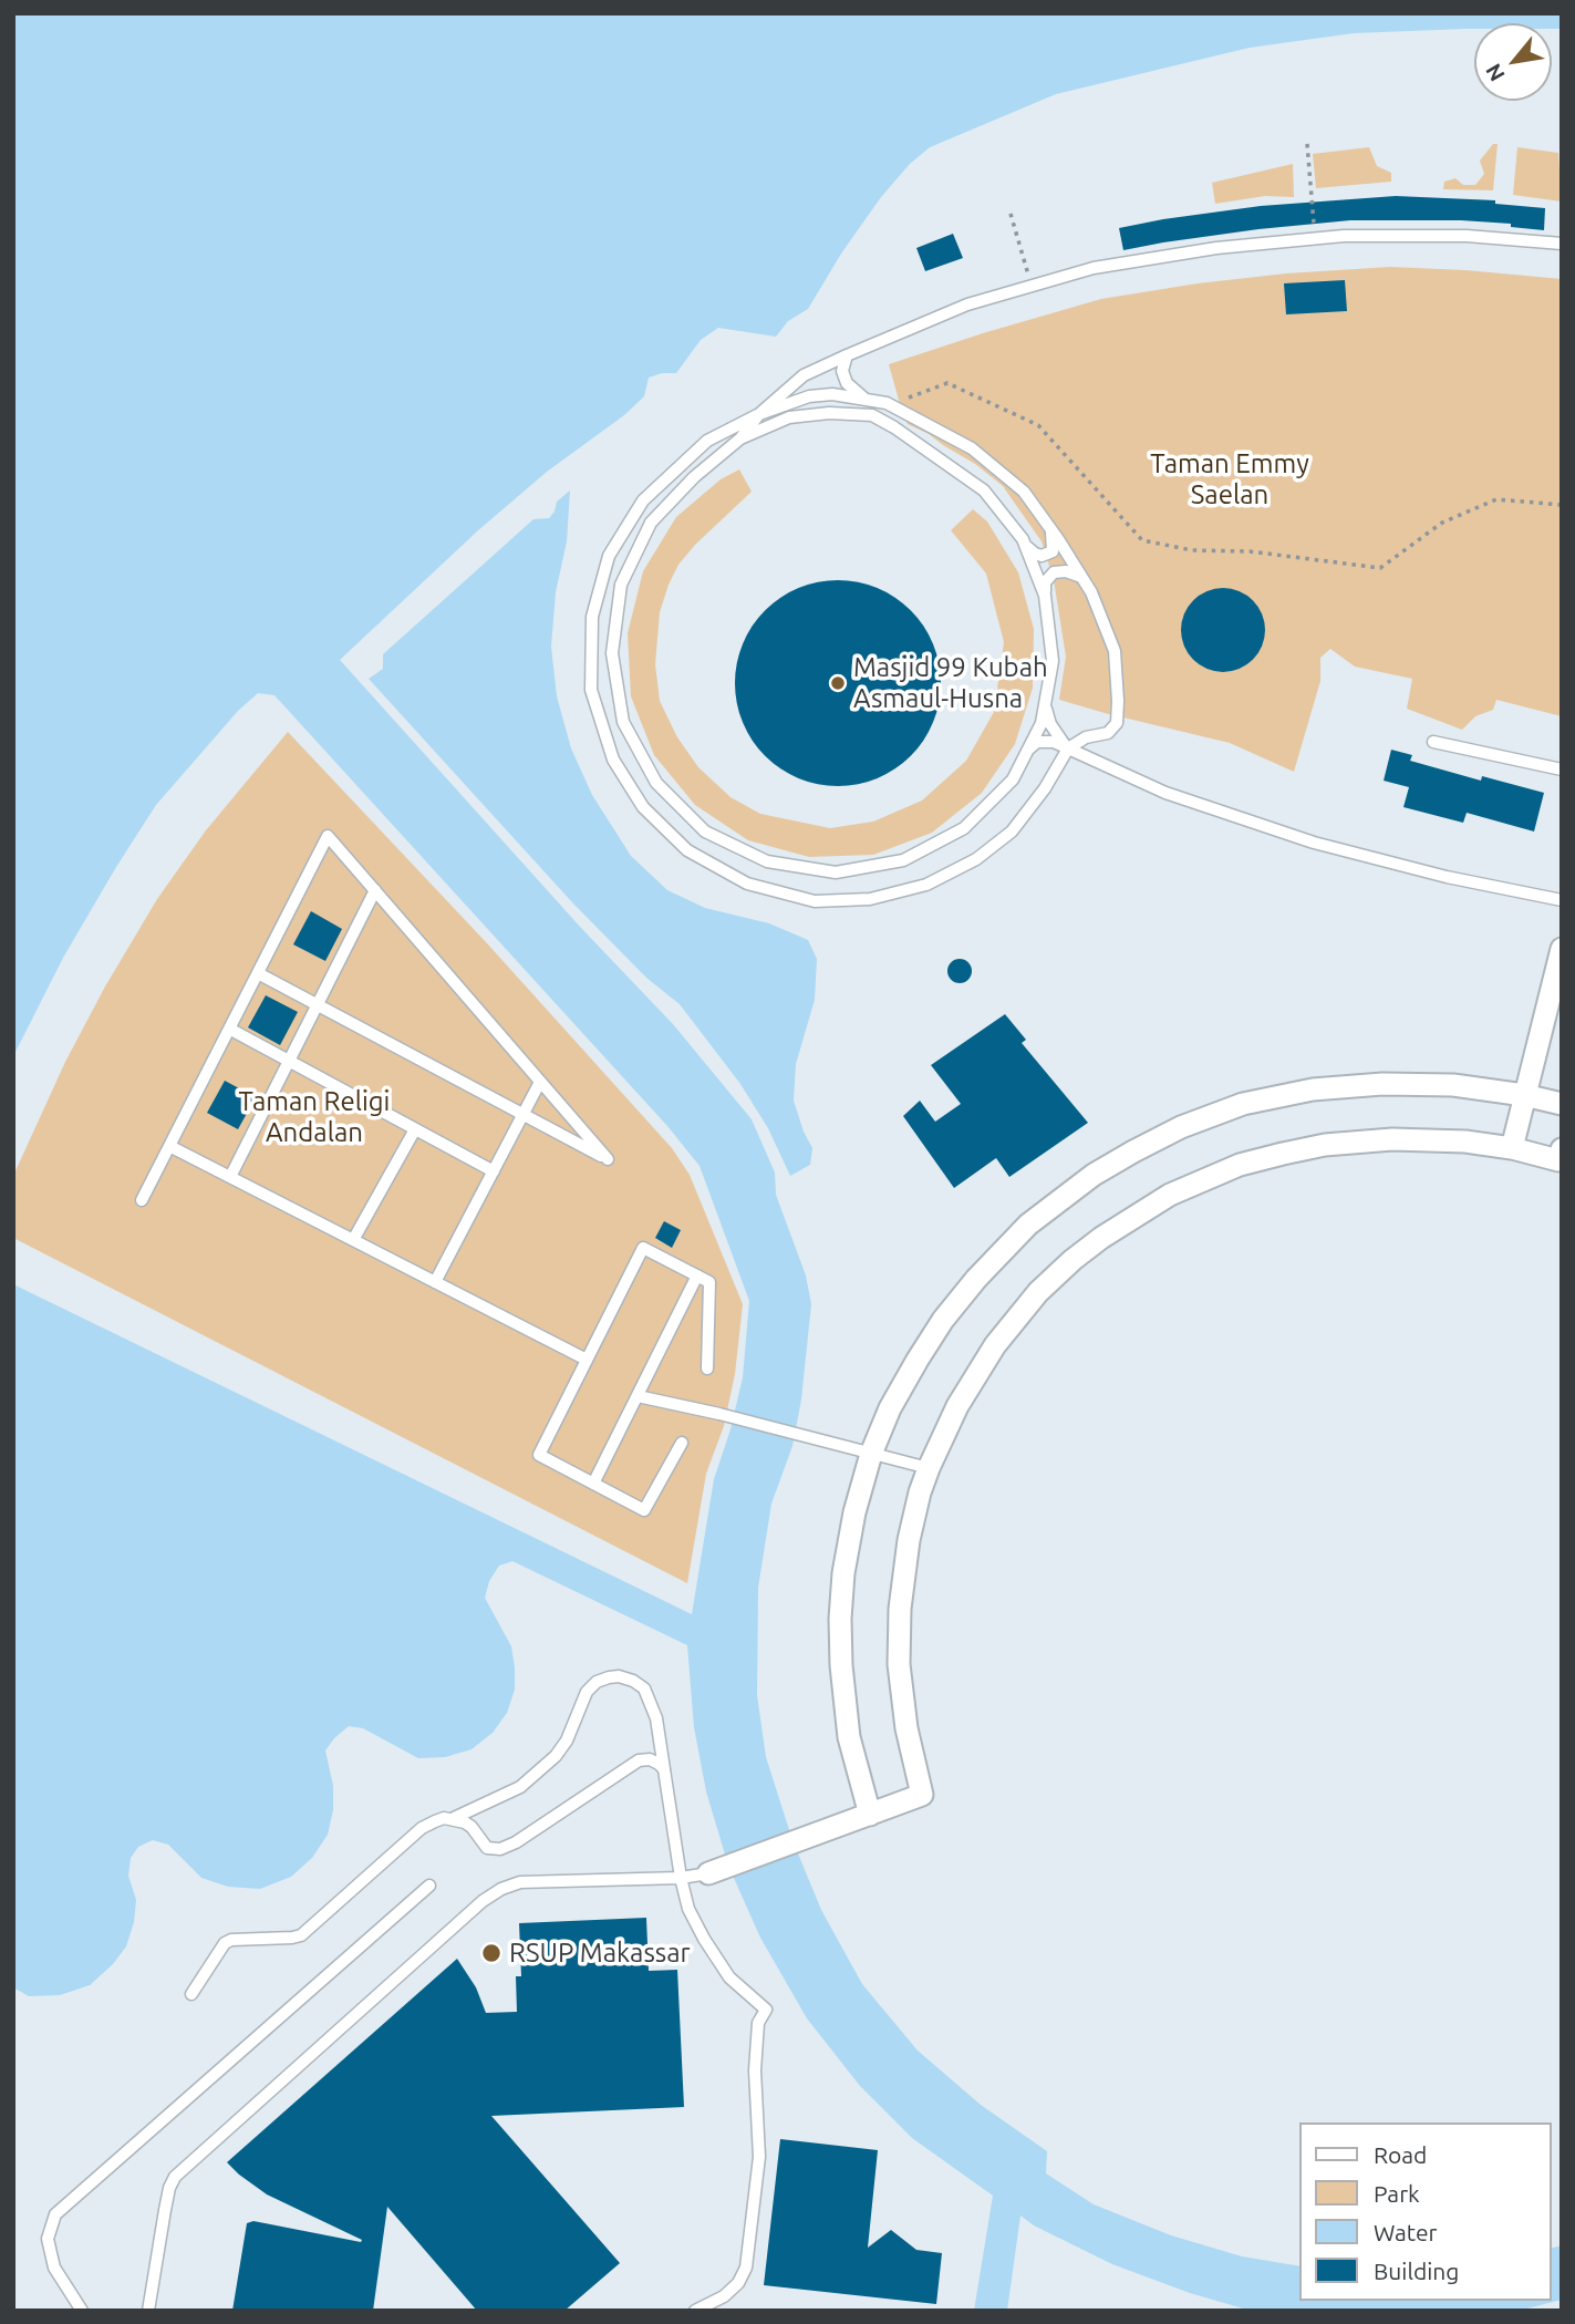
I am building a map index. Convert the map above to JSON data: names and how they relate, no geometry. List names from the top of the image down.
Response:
{
  "parks": ["Taman Emmy Saelan", "Taman Religi Andalan"],
  "places": ["Masjid 99 Kubah Asmaul-Husna", "RSUP Makassar"],
  "legend": [
    "Road",
    "Park",
    "Water",
    "Building"
  ],
  "north": "bottom left"
}
